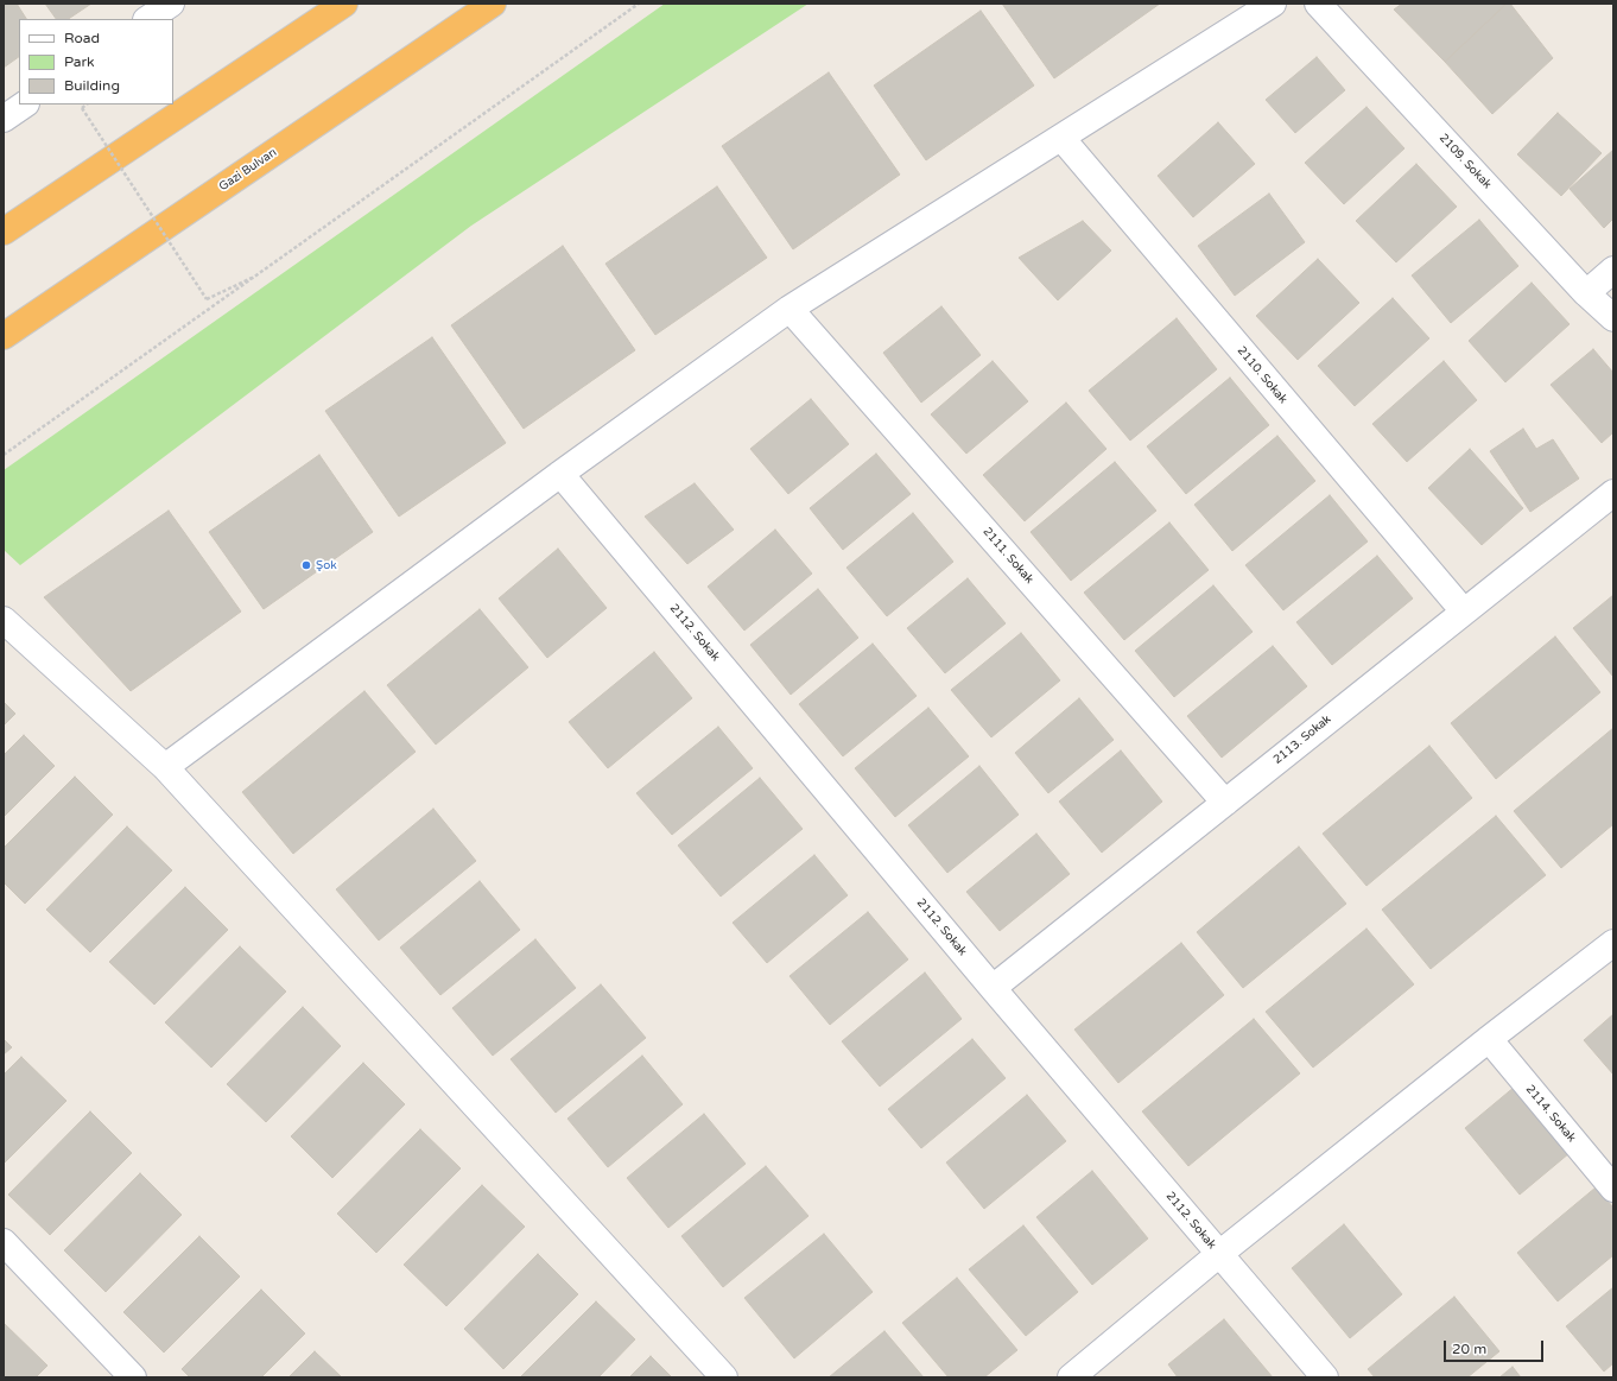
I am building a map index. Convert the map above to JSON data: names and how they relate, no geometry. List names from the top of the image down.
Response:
{
  "streets": {
    "highway": ["Gazi Bulvarı"],
    "street": [
      "2109. Sokak",
      "2110. Sokak",
      "2111. Sokak",
      "2112. Sokak",
      "2113. Sokak",
      "2114. Sokak"
    ]
  },
  "crossings": [
    ["2110. Sokak", "2113. Sokak"],
    ["2111. Sokak", "2113. Sokak"],
    ["2112. Sokak", "2113. Sokak"]
  ],
  "places": ["Şok"],
  "legend": ["Road", "Park", "Building"],
  "scale_bar": "20 m"
}
